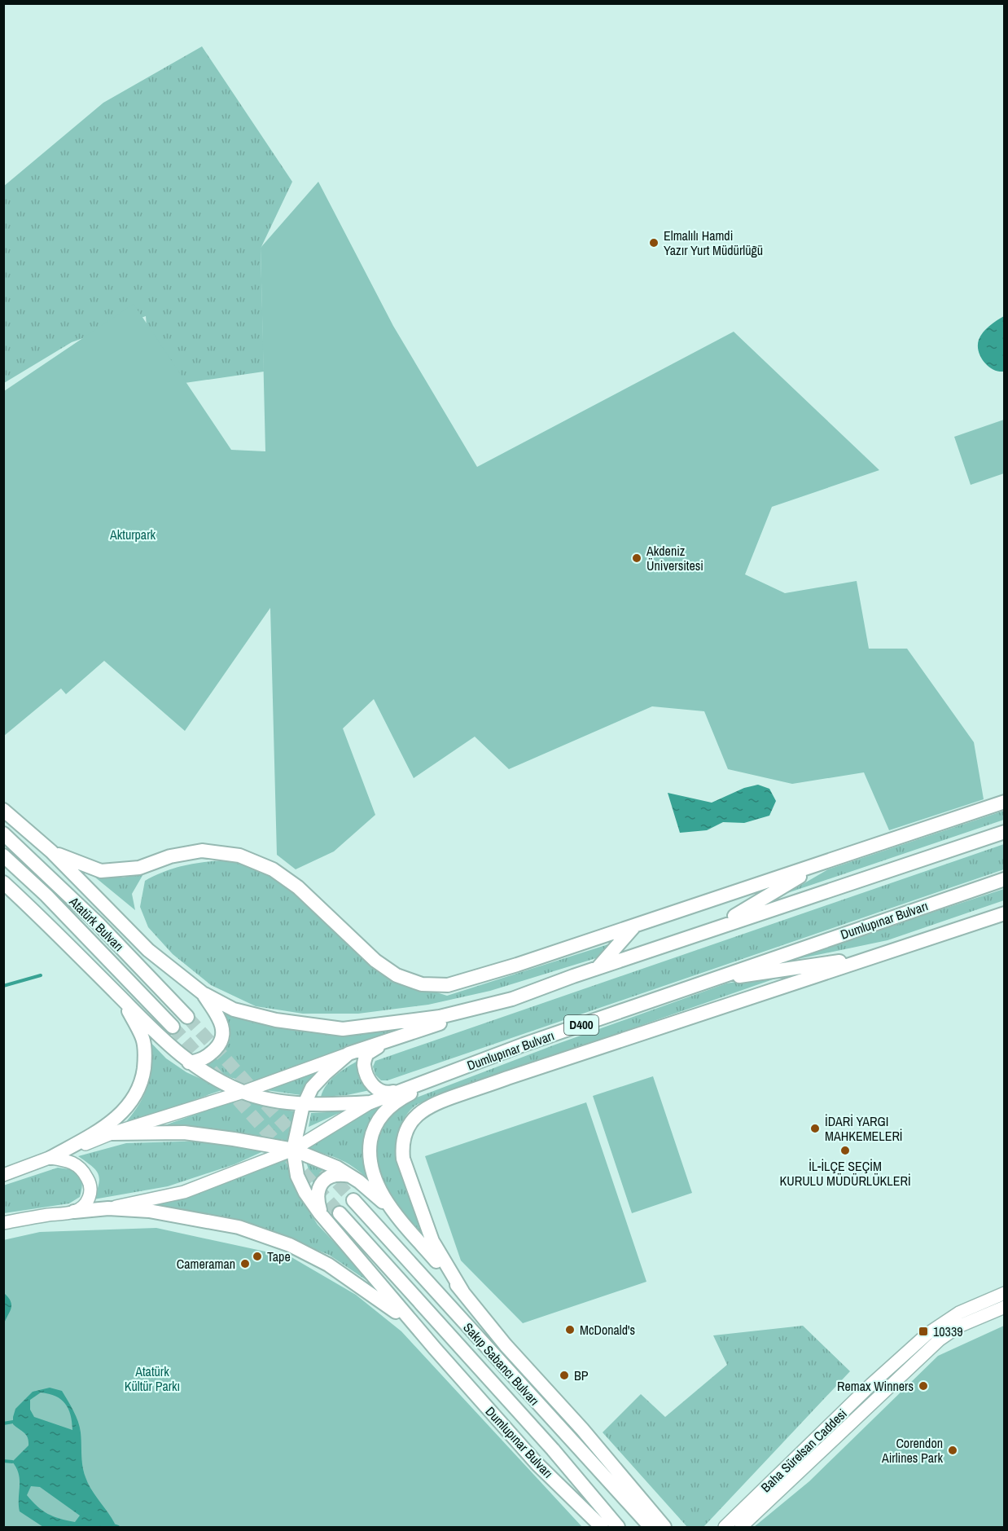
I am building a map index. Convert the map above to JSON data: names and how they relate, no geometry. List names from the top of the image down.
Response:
{
  "streets": {
    "main road": [
      "Dumlupınar Bulvarı",
      "Atatürk Bulvarı",
      "D400",
      "Sakıp Sabancı Bulvarı",
      "Baha Sürelsan Caddesi"
    ]
  },
  "parks": ["Akturpark", "Atatürk Kültür Parkı"],
  "places": {
    "other": [
      "Elmalılı Hamdi Yazır Yurt Müdürlüğü",
      "Akdeniz Üniversitesi",
      "İDARİ YARGI MAHKEMELERİ",
      "İL-İLÇE SEÇİM KURULU MÜDÜRLÜKLERİ",
      "Tape",
      "Cameraman",
      "McDonald's",
      "BP",
      "Remax Winners",
      "Corendon Airlines Park"
    ],
    "transit": ["10339"]
  }
}
